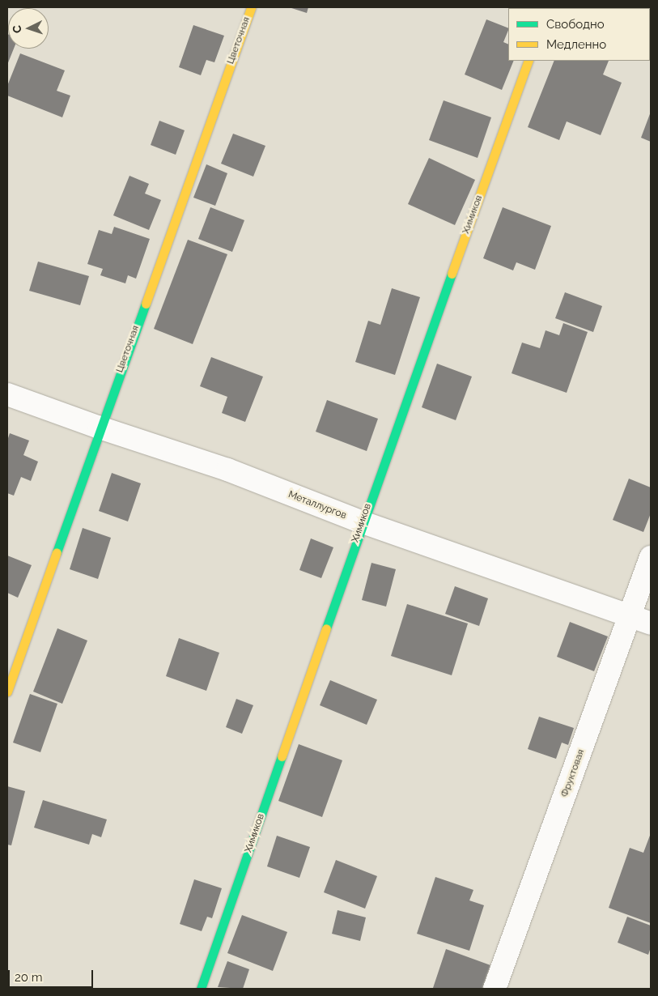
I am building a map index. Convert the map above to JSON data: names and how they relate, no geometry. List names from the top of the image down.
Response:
{
  "streets": {
    "street": [
      "Цветочная",
      "Химиков",
      "Металлургов",
      "Фруктовая"
    ]
  },
  "crossings": [
    ["Цветочная", "Металлургов"],
    ["Химиков", "Металлургов"],
    ["Металлургов", "Фруктовая"]
  ],
  "legend": ["Свободно", "Медленно"],
  "scale_bar": "20 m",
  "north": "left"
}
